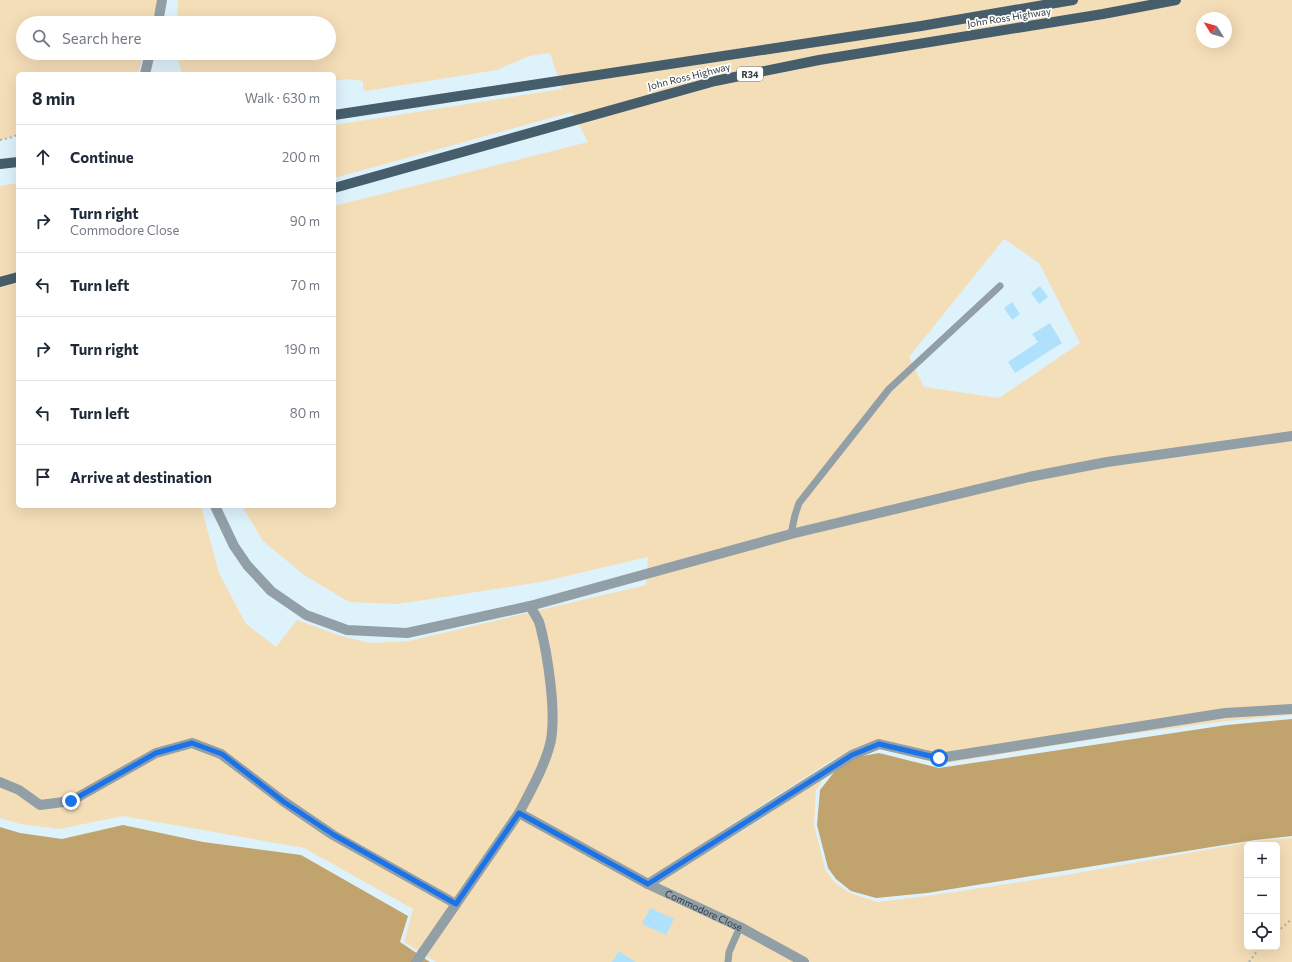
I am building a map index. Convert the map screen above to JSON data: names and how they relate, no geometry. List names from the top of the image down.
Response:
{
  "streets": {
    "main road": ["John Ross Highway", "R34"],
    "street": ["Commodore Close"]
  },
  "north": "top left",
  "page": {
    "search": "Search here",
    "heading": ["8 min", "Walk · 630 m"],
    "list": [
      ["Continue", "200 m"],
      ["Turn right", "Commodore Close", "90 m"],
      ["Turn left", "70 m"],
      ["Turn right", "190 m"],
      ["Turn left", "80 m"],
      "Arrive at destination"
    ],
    "map_buttons": ["+", "−"]
  }
}
